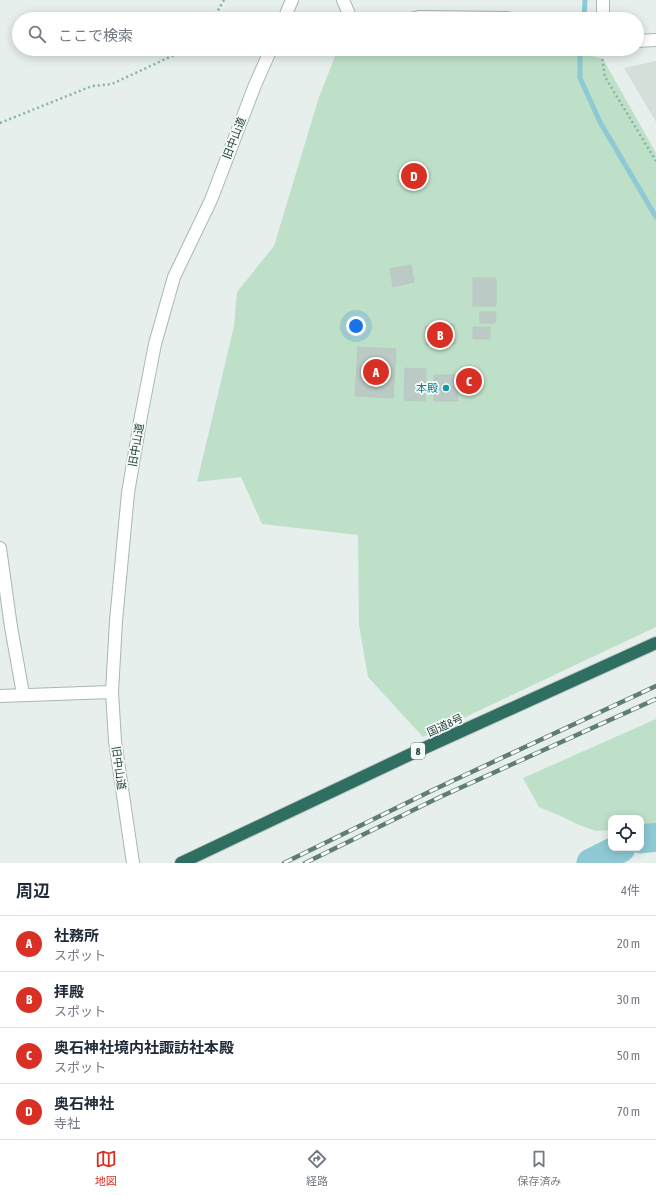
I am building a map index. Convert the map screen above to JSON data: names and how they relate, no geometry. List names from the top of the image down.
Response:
{
  "streets": {
    "highway": ["国道8号", "8"],
    "street": ["旧中山道"]
  },
  "places": ["本殿"],
  "page": {
    "search": "ここで検索",
    "pins": [
      "D",
      "B",
      "A",
      "C"
    ],
    "heading": ["周辺", "4件"],
    "list": [
      {
        "mark": "A",
        "name": "社務所",
        "note": "スポット",
        "value": "20 m"
      },
      {
        "mark": "B",
        "name": "拝殿",
        "note": "スポット",
        "value": "30 m"
      },
      {
        "mark": "C",
        "name": "奥石神社境内社諏訪社本殿",
        "note": "スポット",
        "value": "50 m"
      },
      {
        "mark": "D",
        "name": "奥石神社",
        "note": "寺社",
        "value": "70 m"
      }
    ],
    "nav": ["地図", "経路", "保存済み"]
  }
}
